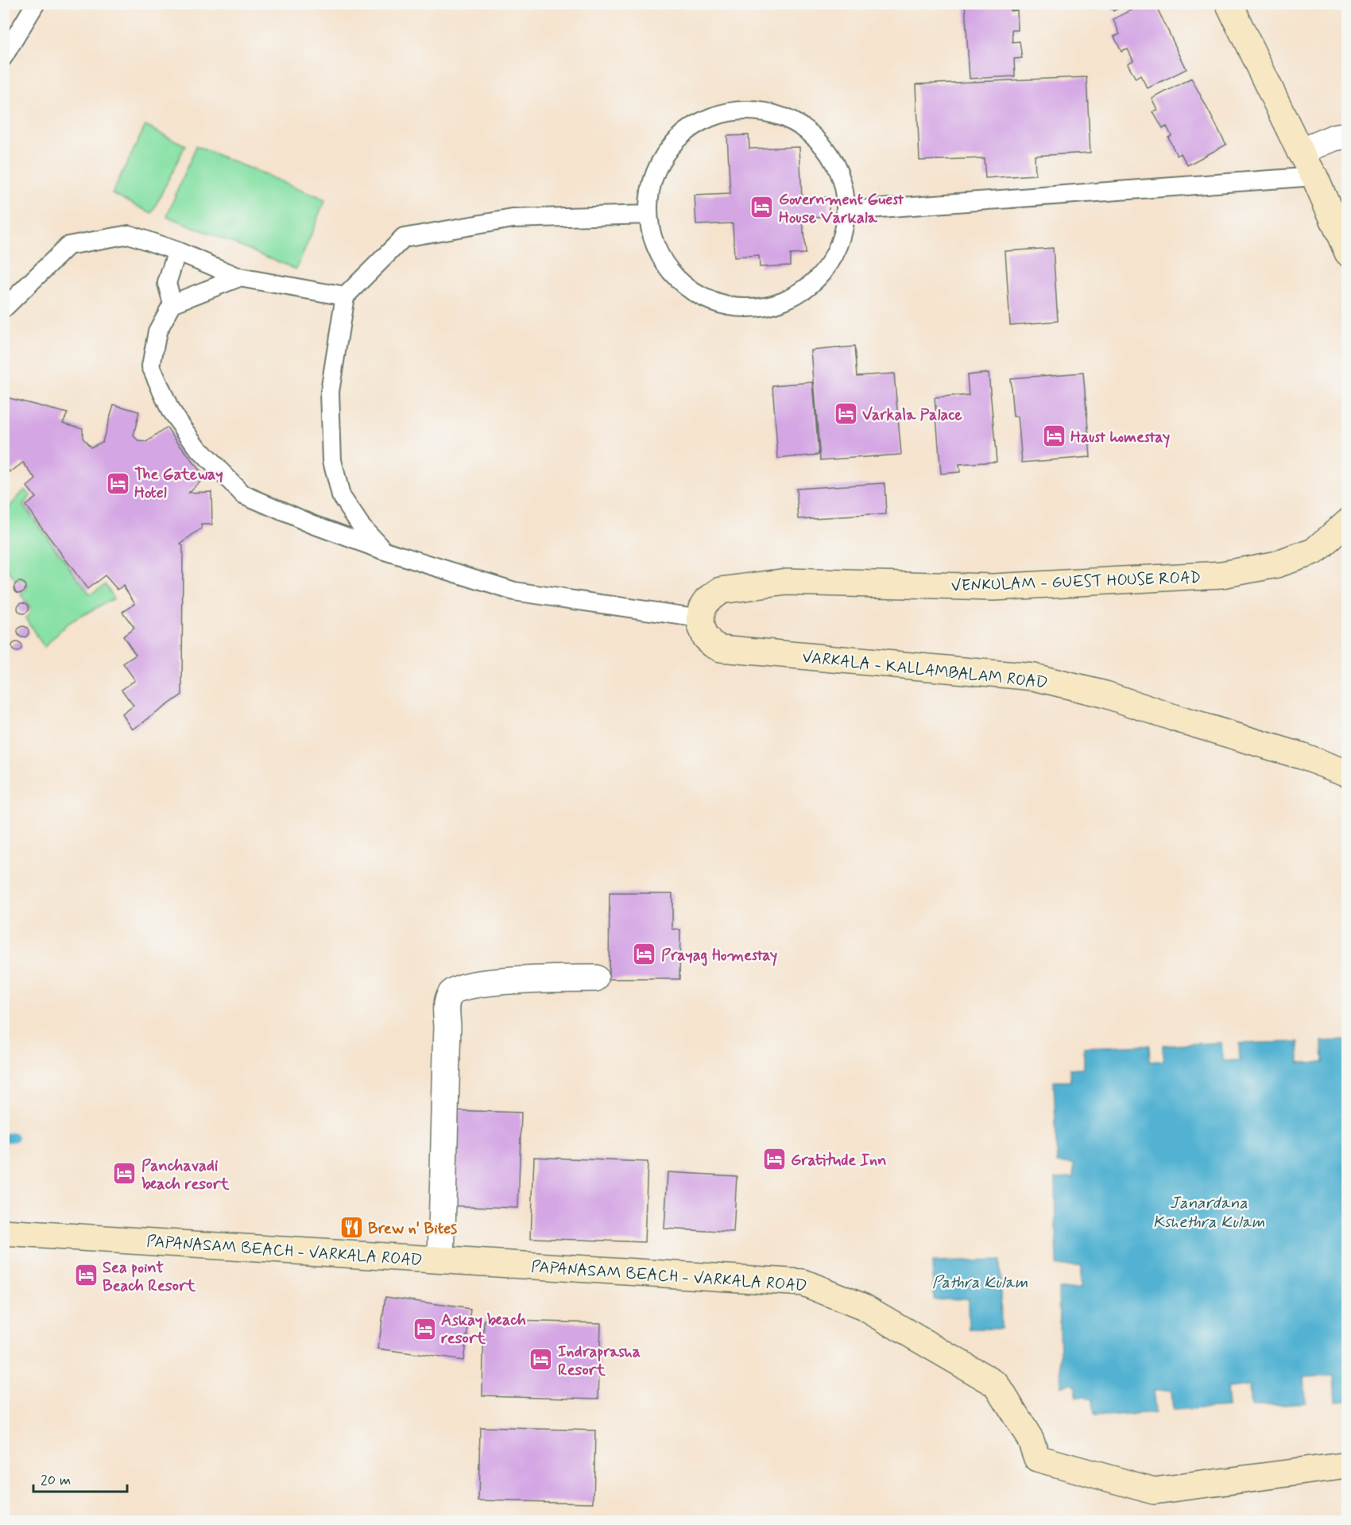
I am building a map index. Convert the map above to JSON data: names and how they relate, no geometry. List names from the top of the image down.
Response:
{
  "streets": {
    "main road": ["VENKULAM - GUEST HOUSE ROAD", "VARKALA - KALLAMBALAM ROAD", "PAPANASAM BEACH - VARKALA ROAD"]
  },
  "crossings": [
    ["VENKULAM - GUEST HOUSE ROAD", "VARKALA - KALLAMBALAM ROAD"]
  ],
  "water": ["Janardana Kshethra Kulam", "Pathra Kulam"],
  "places": {
    "hotel": [
      "Government Guest House Varkala",
      "Varkala Palace",
      "Haust homestay",
      "The Gateway Hotel",
      "Prayag Homestay",
      "Gratitude Inn",
      "Panchavadi beach resort",
      "Sea point Beach Resort",
      "Askay beach resort",
      "Indraprasha Resort"
    ],
    "restaurant": ["Brew n' Bites"]
  },
  "scale_bar": "20 m"
}
